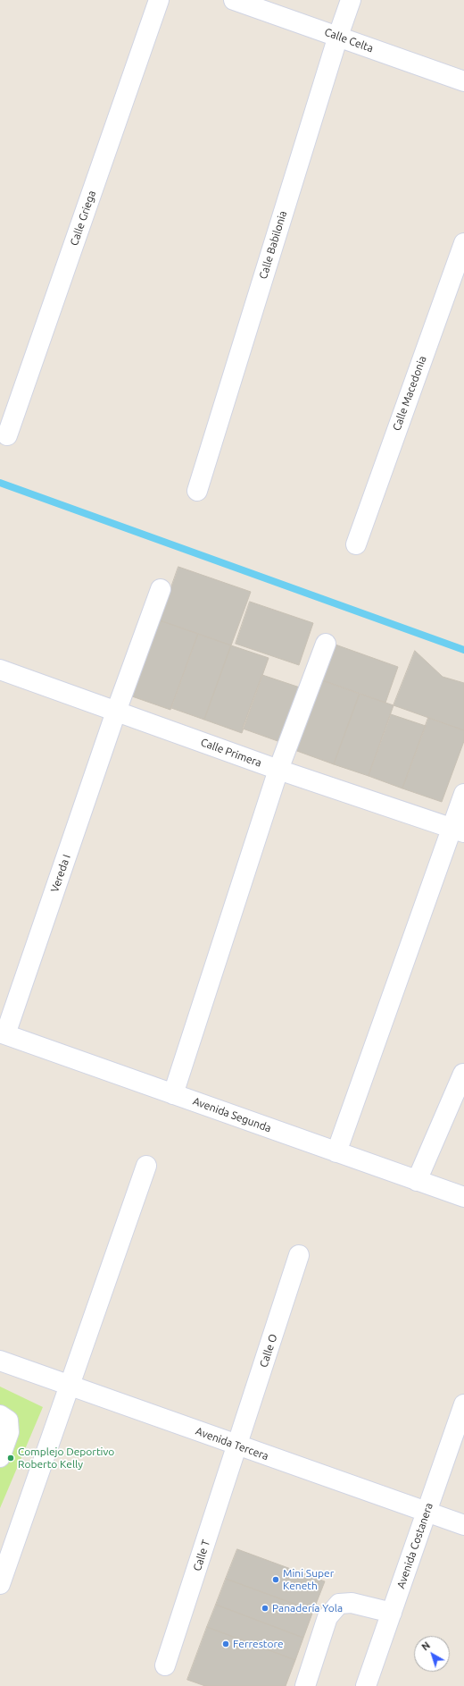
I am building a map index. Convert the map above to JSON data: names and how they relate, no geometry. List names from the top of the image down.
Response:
{
  "streets": {
    "street": [
      "Calle Celta",
      "Calle Griega",
      "Calle Babilonia",
      "Calle Macedonia",
      "Calle Primera",
      "Vereda I",
      "Avenida Segunda",
      "Calle O",
      "Avenida Tercera",
      "Avenida Costanera",
      "Calle T"
    ]
  },
  "crossings": [
    ["Calle Celta", "Calle Babilonia"],
    ["Calle Primera", "Vereda I"],
    ["Vereda I", "Avenida Segunda"],
    ["Calle O", "Avenida Tercera"],
    ["Calle O", "Calle T"],
    ["Avenida Tercera", "Avenida Costanera"],
    ["Avenida Tercera", "Calle T"]
  ],
  "places": [
    "Complejo Deportivo Roberto Kelly",
    "Mini Super Keneth",
    "Panadería Yola",
    "Ferrestore"
  ],
  "north": "top left"
}
